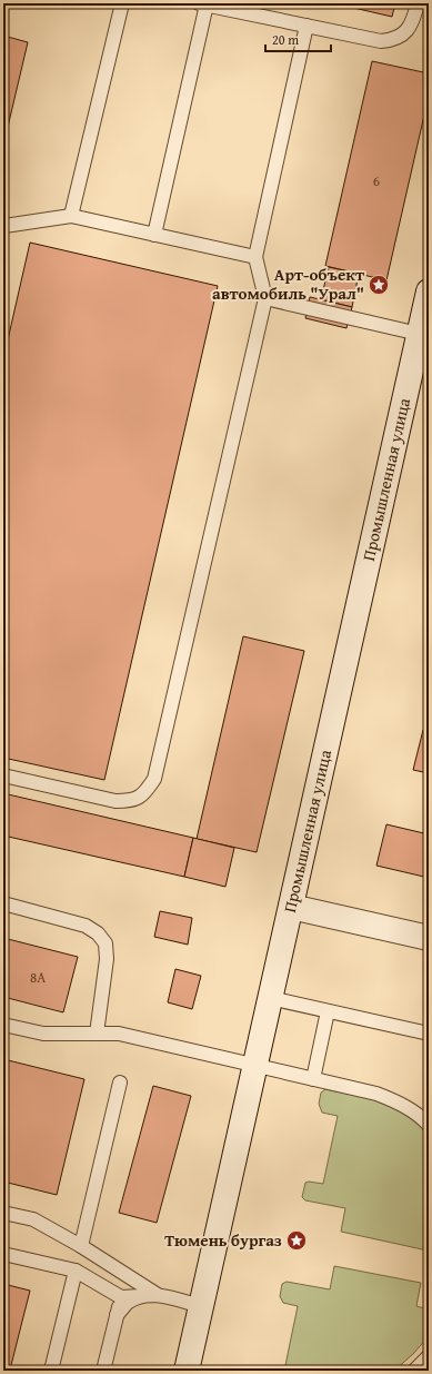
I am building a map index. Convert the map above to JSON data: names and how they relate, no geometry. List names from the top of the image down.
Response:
{
  "streets": {
    "main road": ["Промышленная улица"]
  },
  "places": {
    "place": ["Арт-объект автомобиль \"Урал\"", "Тюмень бургаз"]
  },
  "house_numbers": ["6", "8А"],
  "scale_bar": "20 m"
}
